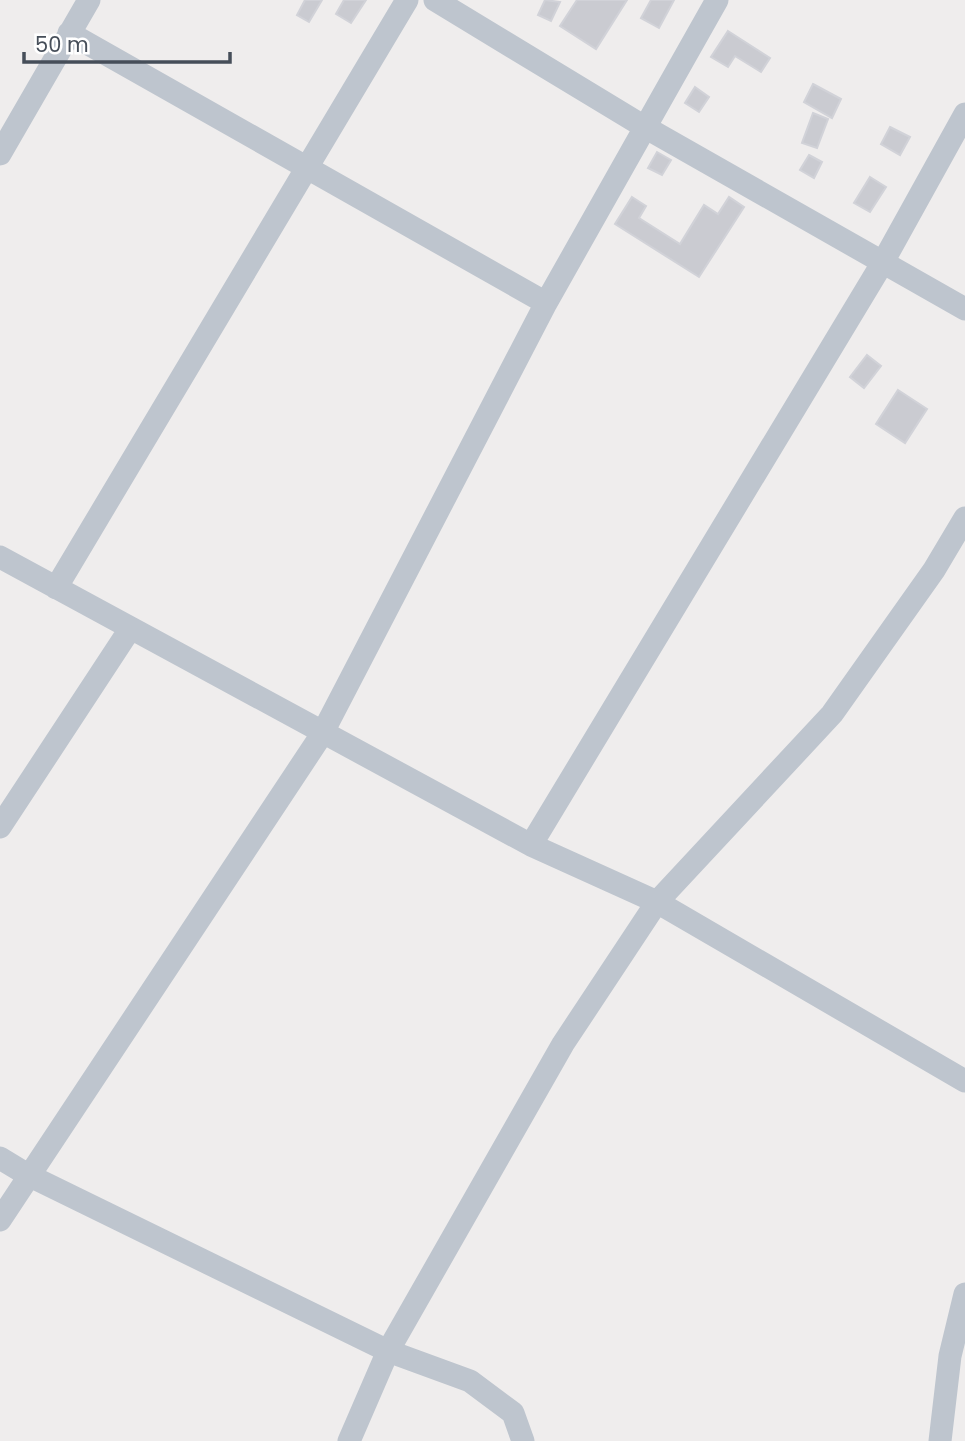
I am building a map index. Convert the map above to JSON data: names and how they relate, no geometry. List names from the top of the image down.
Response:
{
  "scale_bar": "50 m"
}
